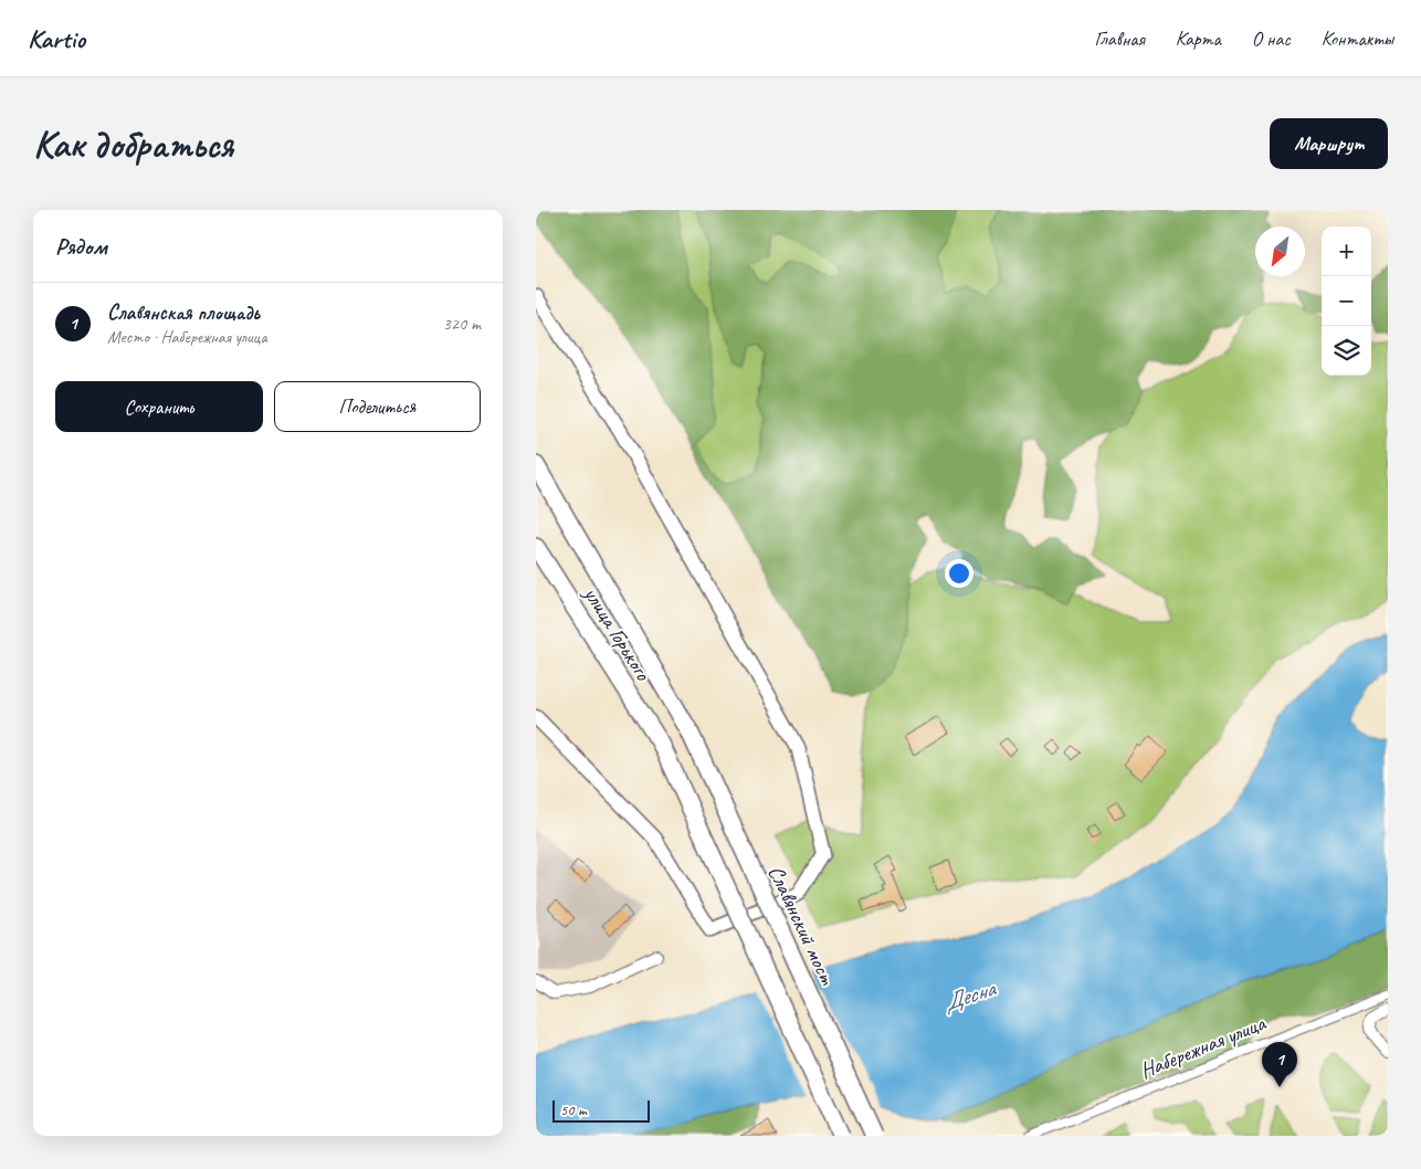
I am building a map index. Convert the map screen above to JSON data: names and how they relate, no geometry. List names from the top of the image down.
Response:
{
  "streets": {
    "main road": ["улица Горького", "Славянский мост"],
    "street": ["Набережная улица"]
  },
  "water": ["Десна"],
  "scale_bar": "50 m",
  "north": "bottom left",
  "page": {
    "header": "Kartio",
    "nav": [
      "Главная",
      "Карта",
      "О нас",
      "Контакты"
    ],
    "buttons": [
      "Маршрут",
      ["Сохранить", "Поделиться"]
    ],
    "title": "Как добраться",
    "heading": "Рядом",
    "map_buttons": ["+", "−"],
    "list": [
      {
        "mark": "1",
        "name": "Славянская площадь",
        "note": "Место · Набережная улица",
        "value": "320 m"
      }
    ],
    "pins": "1",
    "scale": "50 m"
  }
}
